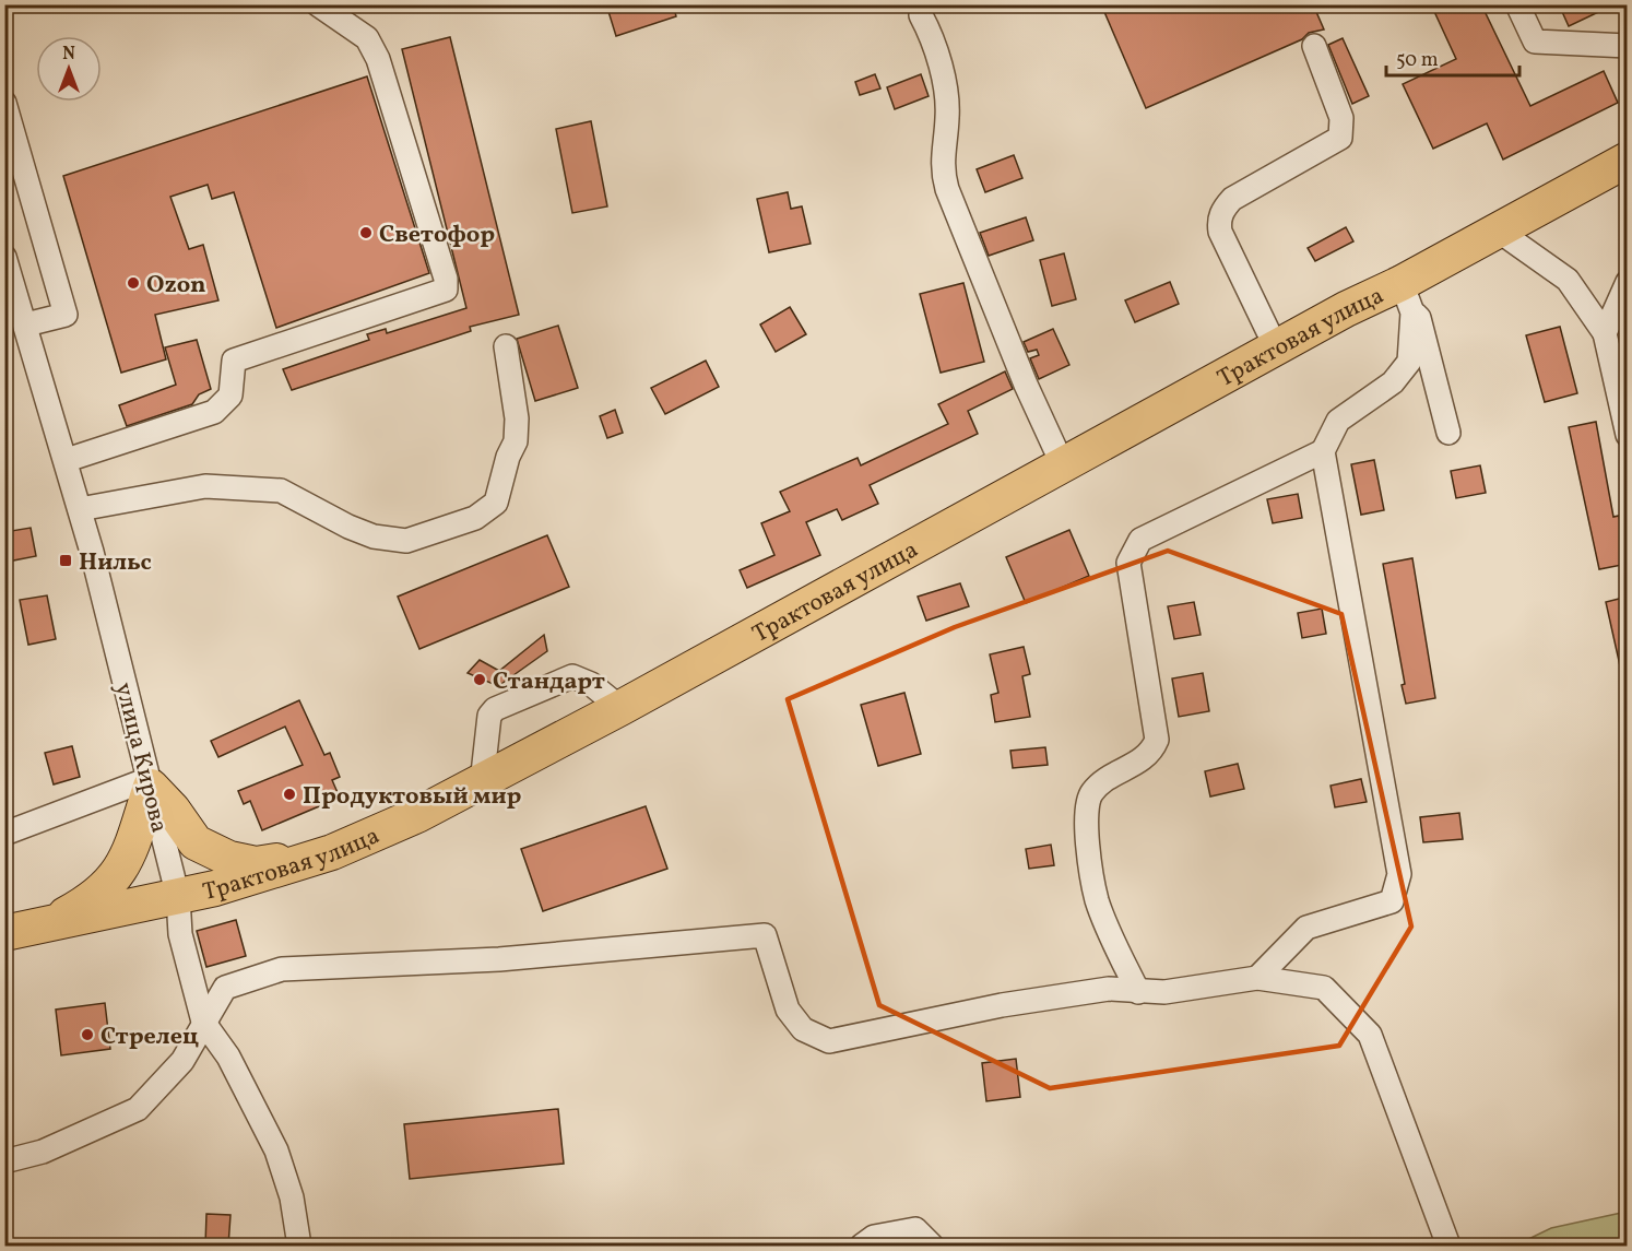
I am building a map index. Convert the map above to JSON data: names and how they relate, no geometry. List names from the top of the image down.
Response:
{
  "streets": {
    "highway": ["Трактовая улица"],
    "street": ["улица Кирова"]
  },
  "crossings": [
    ["Трактовая улица", "улица Кирова"]
  ],
  "places": {
    "other": [
      "Светофор",
      "Ozon",
      "Стандарт",
      "Продуктовый мир",
      "Стрелец"
    ],
    "transit": ["Нильс"]
  },
  "scale_bar": "50 m",
  "north": "top"
}
